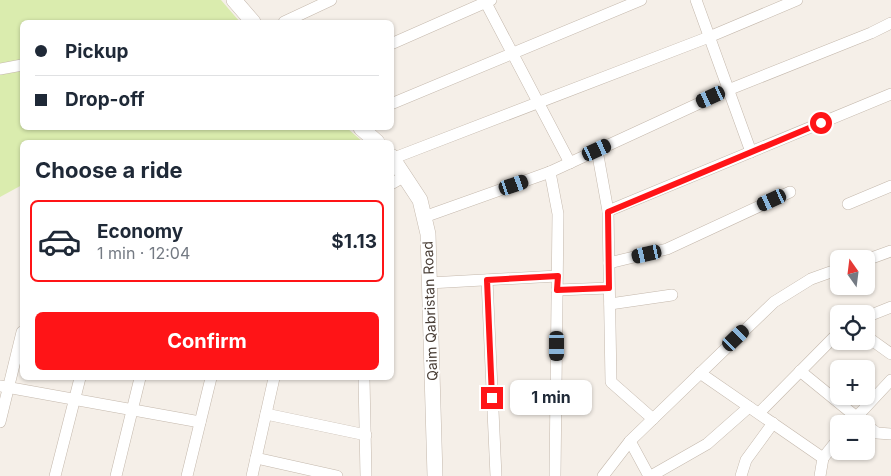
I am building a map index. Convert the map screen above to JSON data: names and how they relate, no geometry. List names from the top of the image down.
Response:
{
  "streets": {
    "street": ["Qaim Qabristan Road"]
  },
  "north": "top",
  "page": {
    "banner": ["Pickup", "Drop-off"],
    "heading": "Choose a ride",
    "list": [
      {
        "name": "Economy",
        "note": "1 min · 12:04",
        "value": "$1.13"
      }
    ],
    "map_buttons": ["+", "−"],
    "buttons": "Confirm",
    "bubble": "1 min"
  }
}
